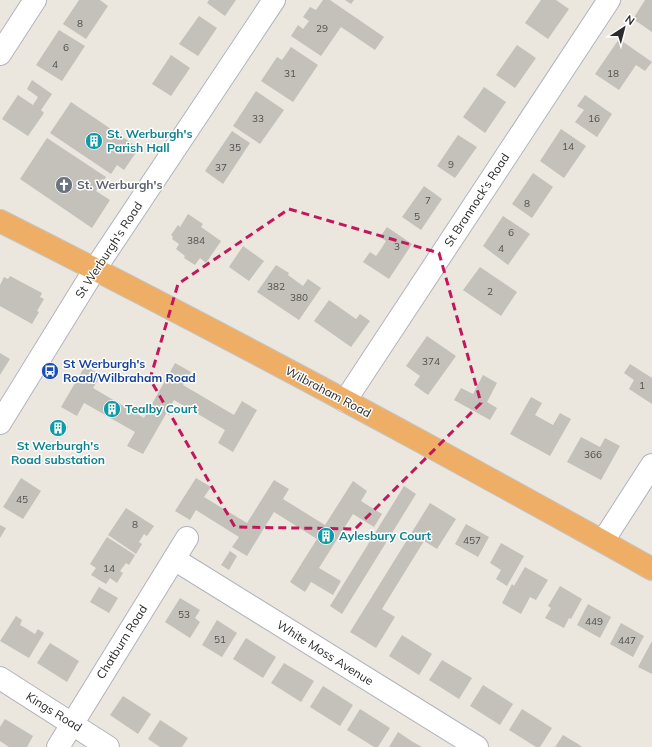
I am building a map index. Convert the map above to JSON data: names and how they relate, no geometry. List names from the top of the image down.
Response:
{
  "streets": {
    "highway": ["Wilbraham Road"],
    "street": [
      "St Brannock's Road",
      "St Werburgh's Road",
      "Chatburn Road",
      "White Moss Avenue",
      "Kings Road"
    ]
  },
  "crossings": [
    ["St Brannock's Road", "Wilbraham Road"],
    ["St Werburgh's Road", "Wilbraham Road"],
    ["Chatburn Road", "White Moss Avenue"],
    ["Chatburn Road", "Kings Road"]
  ],
  "places": {
    "building": [
      "St. Werburgh's Parish Hall",
      "Tealby Court",
      "St Werburgh's Road substation",
      "Aylesbury Court"
    ],
    "church": ["St. Werburgh's"],
    "bus stop": ["St Werburgh's Road/Wilbraham Road"]
  },
  "house_numbers": [
    "8",
    "29",
    "6",
    "4",
    "31",
    "18",
    "33",
    "16",
    "14",
    "35",
    "9",
    "37",
    "7",
    "8",
    "5",
    "6",
    "384",
    "3",
    "4",
    "382",
    "2",
    "380",
    "374",
    "1",
    "366",
    "45",
    "8",
    "457",
    "14",
    "53",
    "449",
    "51",
    "447"
  ],
  "north": "top right"
}
